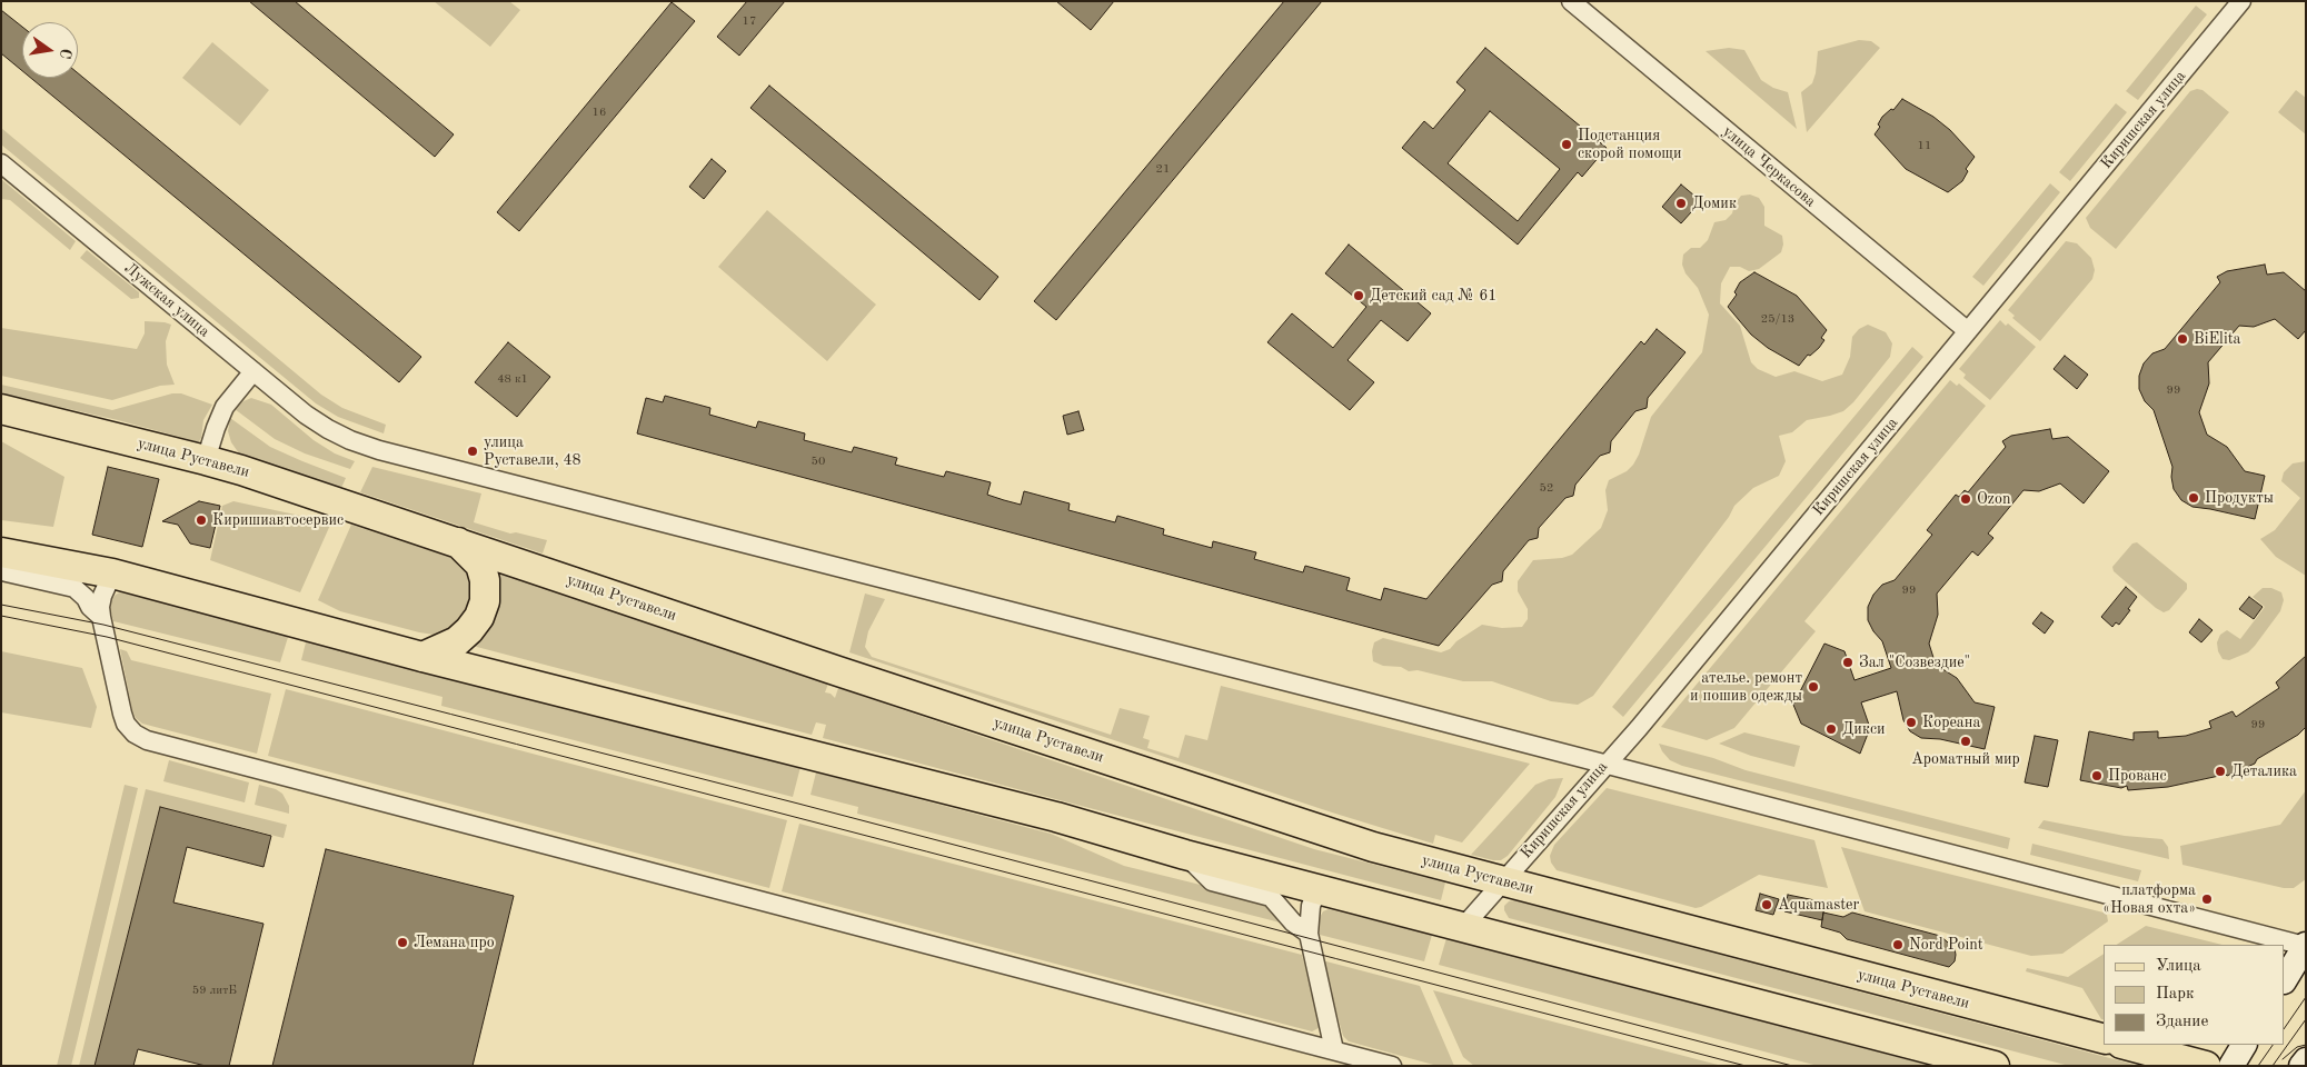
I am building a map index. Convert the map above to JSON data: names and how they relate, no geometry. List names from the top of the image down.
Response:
{
  "streets": {
    "main road": ["улица Руставели"],
    "street": ["Киришская улица", "улица Черкасова", "Лужская улица"]
  },
  "crossings": [
    ["Киришская улица", "улица Черкасова"],
    ["Киришская улица", "улица Руставели"]
  ],
  "places": [
    "Подстанция скорой помощи",
    "Домик",
    "Детский сад № 61",
    "BiElita",
    "улица Руставели, 48",
    "Продукты",
    "Ozon",
    "Киришиавтосервис",
    "Зал \"Созвездие\"",
    "ателье. ремонт и пошив одежды",
    "Кореана",
    "Дикси",
    "Ароматный мир",
    "Деталика",
    "Прованс",
    "платформа «Новая охта»",
    "Aquamaster",
    "Лемана про",
    "Nord Point"
  ],
  "house_numbers": [
    "17",
    "16",
    "11",
    "21",
    "25/13",
    "48 к1",
    "99",
    "50",
    "52",
    "99",
    "99",
    "59 литБ"
  ],
  "legend": ["Улица", "Парк", "Здание"],
  "north": "right"
}
